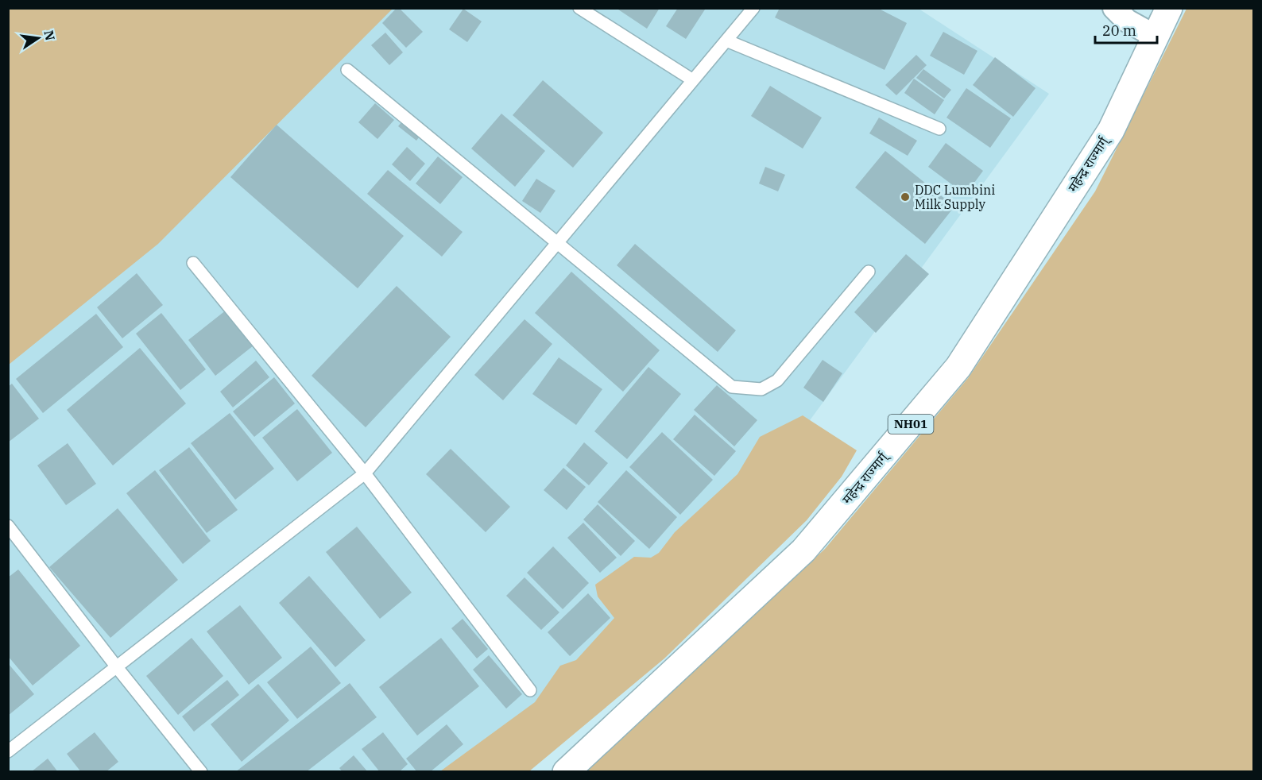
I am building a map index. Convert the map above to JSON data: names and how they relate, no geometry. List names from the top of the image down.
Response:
{
  "streets": {
    "highway": ["महेन्द्र राज्मार्ग्", "NH01"]
  },
  "places": ["DDC Lumbini Milk Supply"],
  "scale_bar": "20 m",
  "north": "right"
}
